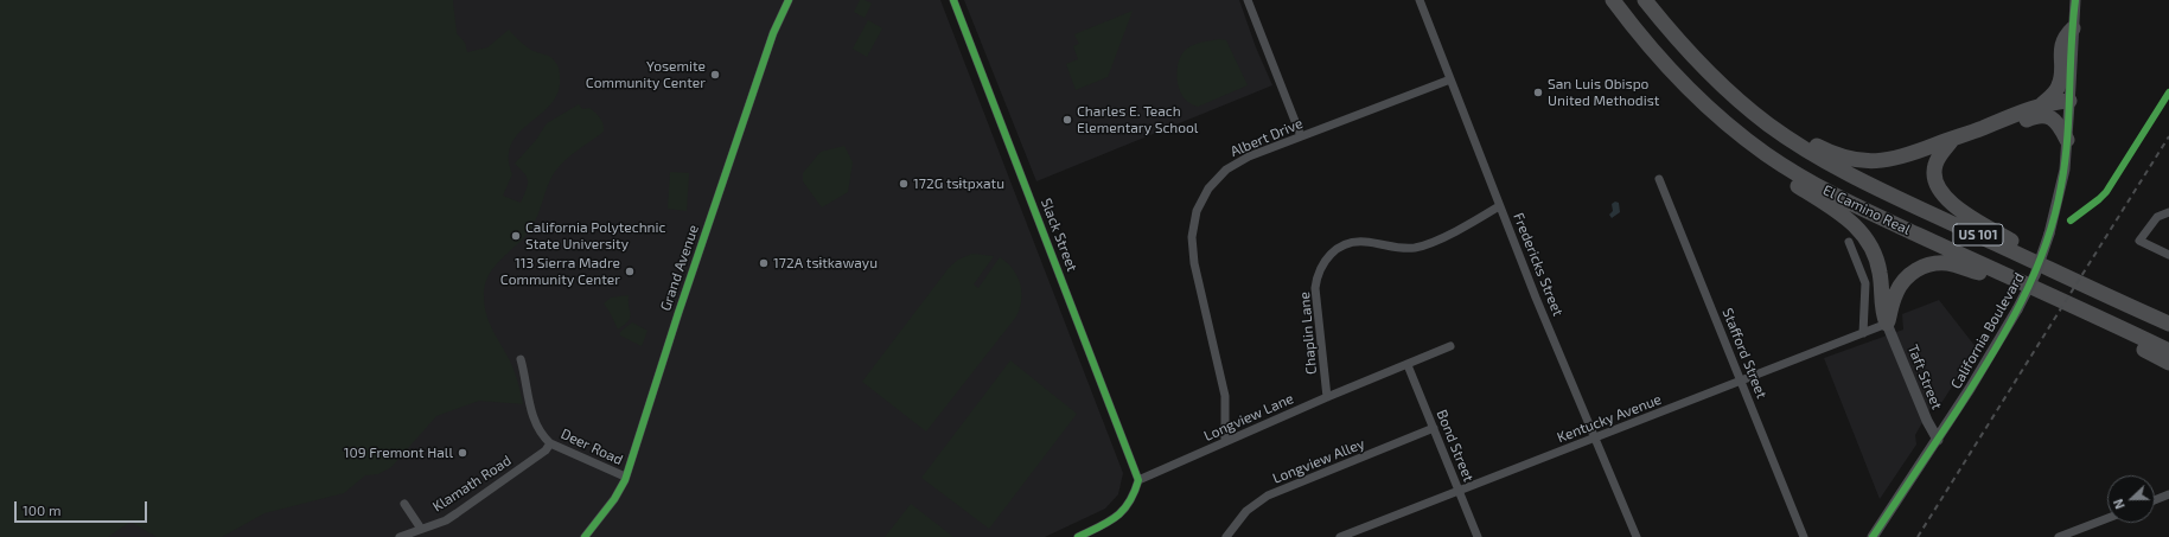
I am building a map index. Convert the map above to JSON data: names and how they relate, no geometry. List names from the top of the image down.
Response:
{
  "streets": {
    "highway": ["El Camino Real", "US 101"],
    "street": [
      "Albert Drive",
      "Slack Street",
      "Fredericks Street",
      "Grand Avenue",
      "California Boulevard",
      "Chaplin Lane",
      "Stafford Street",
      "Taft Street",
      "Longview Lane",
      "Kentucky Avenue",
      "Bond Street",
      "Deer Road",
      "Longview Alley",
      "Klamath Road"
    ]
  },
  "crossings": [
    ["Albert Drive", "Fredericks Street"],
    ["Albert Drive", "Longview Lane"],
    ["Slack Street", "Longview Lane"],
    ["Fredericks Street", "Chaplin Lane"],
    ["Fredericks Street", "Kentucky Avenue"],
    ["Grand Avenue", "Deer Road"],
    ["California Boulevard", "Taft Street"],
    ["Chaplin Lane", "Longview Lane"],
    ["Stafford Street", "Kentucky Avenue"],
    ["Taft Street", "Kentucky Avenue"],
    ["Longview Lane", "Bond Street"],
    ["Kentucky Avenue", "Bond Street"],
    ["Bond Street", "Longview Alley"],
    ["Deer Road", "Klamath Road"]
  ],
  "places": [
    "Yosemite Community Center",
    "San Luis Obispo United Methodist",
    "Charles E. Teach Elementary School",
    "172G tsɨtpxatu",
    "California Polytechnic State University",
    "172A tsɨtkawayu",
    "113 Sierra Madre Community Center",
    "109 Fremont Hall"
  ],
  "scale_bar": "100 m",
  "north": "left"
}
